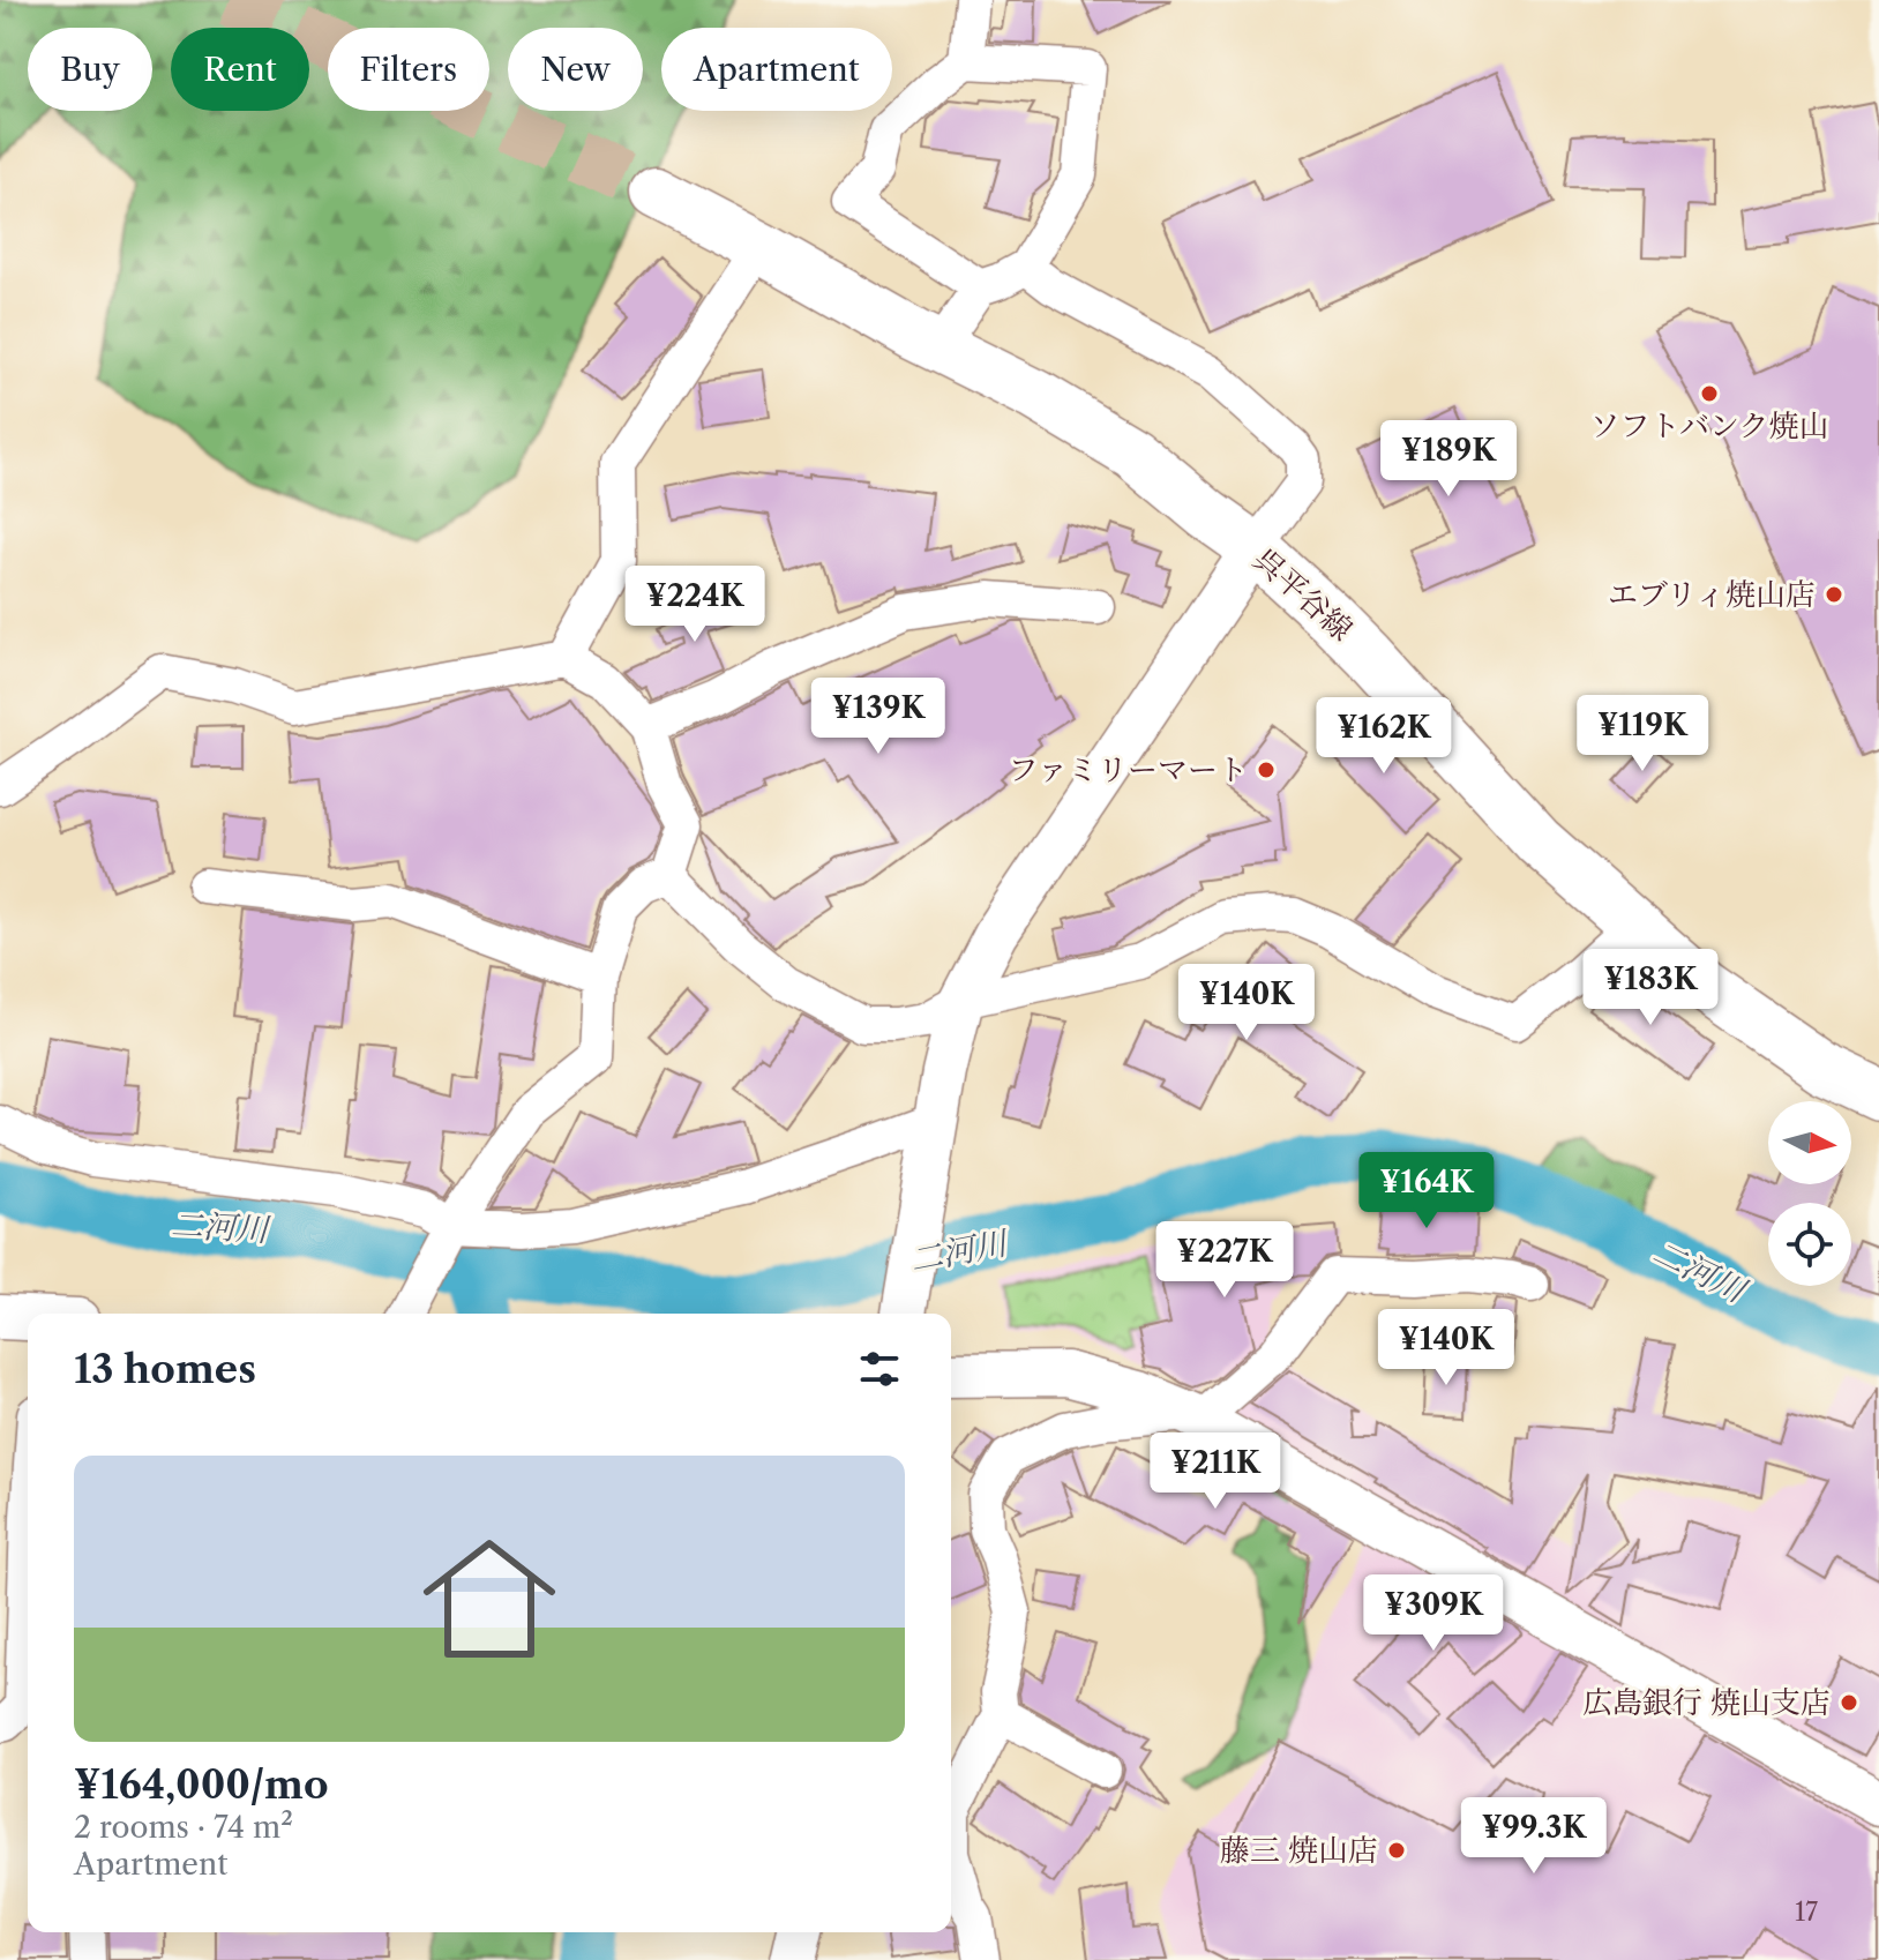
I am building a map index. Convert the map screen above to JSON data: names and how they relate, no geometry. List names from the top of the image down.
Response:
{
  "streets": {
    "main road": ["呉平谷線"]
  },
  "water": ["二河川"],
  "places": [
    "ソフトバンク焼山",
    "エブリィ焼山店",
    "ファミリーマート",
    "広島銀行 焼山支店",
    "藤三 焼山店"
  ],
  "house_numbers": ["17"],
  "north": "right",
  "page": {
    "chip": [
      "Buy",
      "Rent",
      "Filters",
      "New",
      "Apartment"
    ],
    "price": [
      "¥189K",
      "¥224K",
      "¥139K",
      "¥119K",
      "¥162K",
      "¥183K",
      "¥140K",
      "¥164K",
      "¥227K",
      "¥140K",
      "¥211K",
      "¥309K",
      "¥99.3K"
    ],
    "heading": "13 homes",
    "list": [
      {
        "name": "¥164,000/mo",
        "note": "2 rooms · 74 m² · Apartment"
      }
    ]
  }
}
